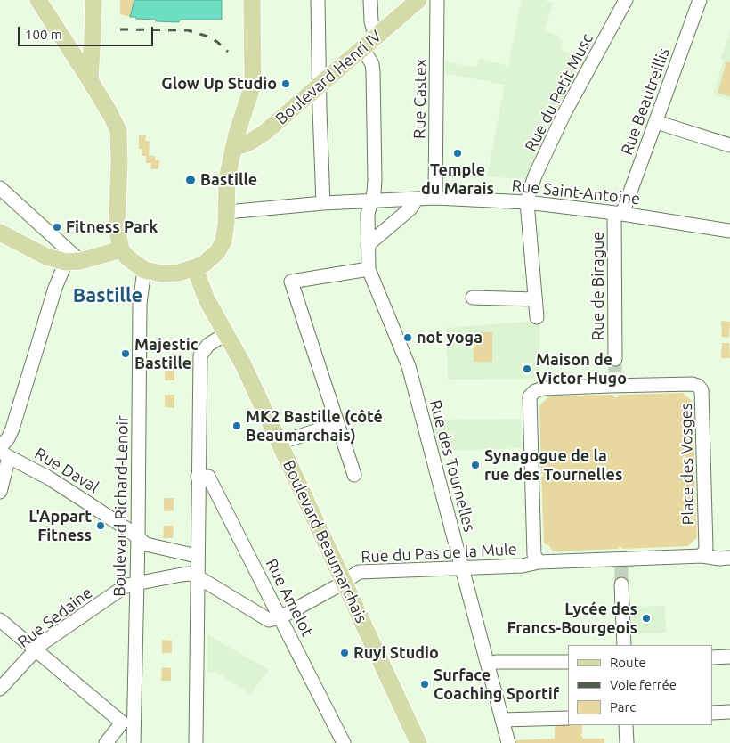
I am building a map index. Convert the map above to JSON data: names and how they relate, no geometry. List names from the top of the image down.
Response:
{
  "streets": {
    "main road": ["Boulevard Henri IV", "Boulevard Beaumarchais"],
    "street": [
      "Rue du Petit Musc",
      "Rue Castex",
      "Rue Beautreillis",
      "Rue Saint-Antoine",
      "Rue de Birague",
      "Place des Vosges",
      "Rue des Tournelles",
      "Rue Daval",
      "Boulevard Richard-Lenoir",
      "Rue du Pas de la Mule",
      "Rue Amelot",
      "Rue Sedaine"
    ]
  },
  "crossings": [
    ["Boulevard Henri IV", "Rue des Tournelles"],
    ["Rue du Petit Musc", "Rue Saint-Antoine"],
    ["Rue Castex", "Rue Saint-Antoine"],
    ["Rue Beautreillis", "Rue Saint-Antoine"],
    ["Rue Beautreillis", "Rue de Birague"],
    ["Rue Saint-Antoine", "Rue de Birague"],
    ["Rue Saint-Antoine", "Rue des Tournelles"],
    ["Place des Vosges", "Rue du Pas de la Mule"],
    ["Rue des Tournelles", "Rue du Pas de la Mule"],
    ["Rue Daval", "Boulevard Richard-Lenoir"],
    ["Boulevard Richard-Lenoir", "Rue Sedaine"],
    ["Boulevard Beaumarchais", "Rue du Pas de la Mule"],
    ["Rue du Pas de la Mule", "Rue Amelot"]
  ],
  "districts": ["Bastille"],
  "places": [
    "Glow Up Studio",
    "Temple du Marais",
    "Bastille",
    "Fitness Park",
    "not yoga",
    "Majestic Bastille",
    "Maison de Victor Hugo",
    "MK2 Bastille (côté Beaumarchais)",
    "Synagogue de la rue des Tournelles",
    "L'Appart Fitness",
    "Lycée des Francs-Bourgeois",
    "Ruyi Studio",
    "Surface Coaching Sportif"
  ],
  "legend": ["Route", "Voie ferrée", "Parc"],
  "scale_bar": "100 m"
}
